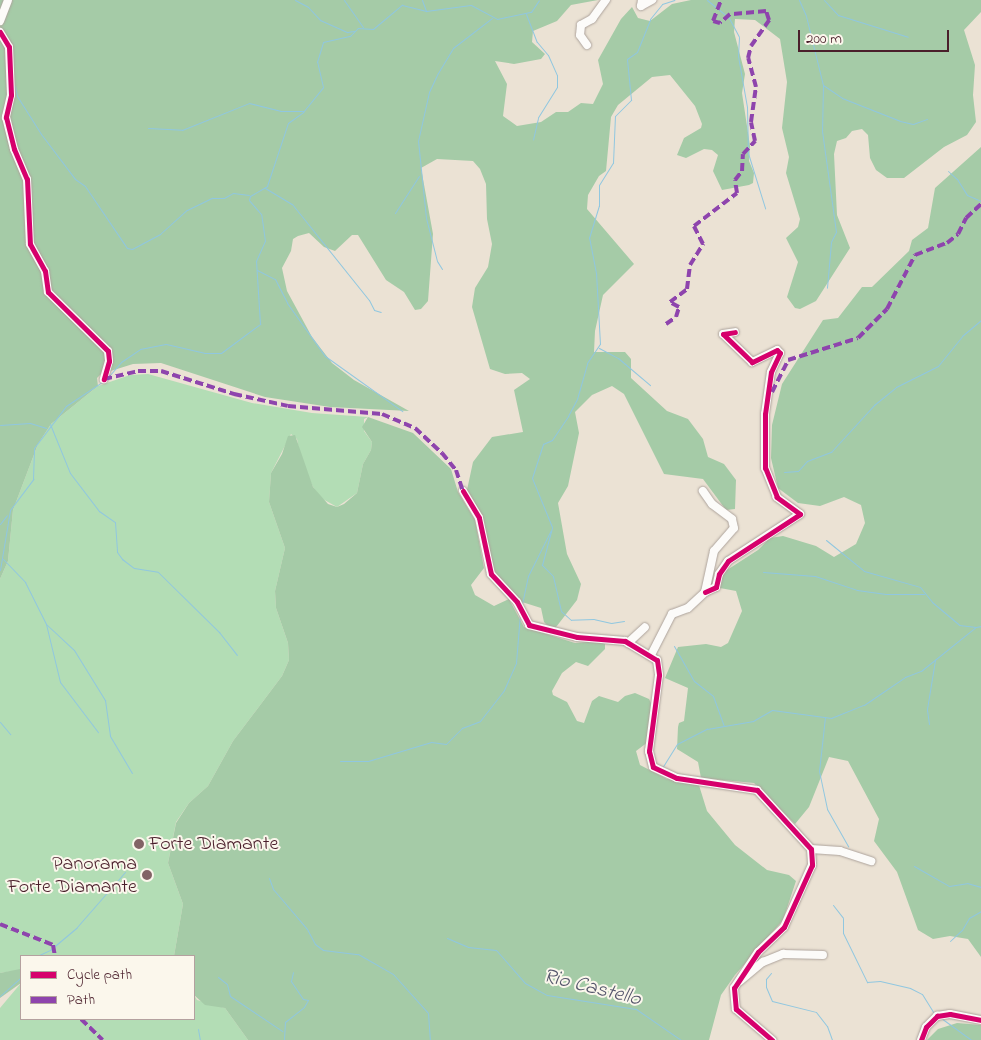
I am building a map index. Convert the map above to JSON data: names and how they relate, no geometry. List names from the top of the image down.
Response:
{
  "water": ["Rio Castello"],
  "places": ["Forte Diamante", "Panorama Forte Diamante"],
  "legend": ["Cycle path", "Path"],
  "scale_bar": "200 m"
}
